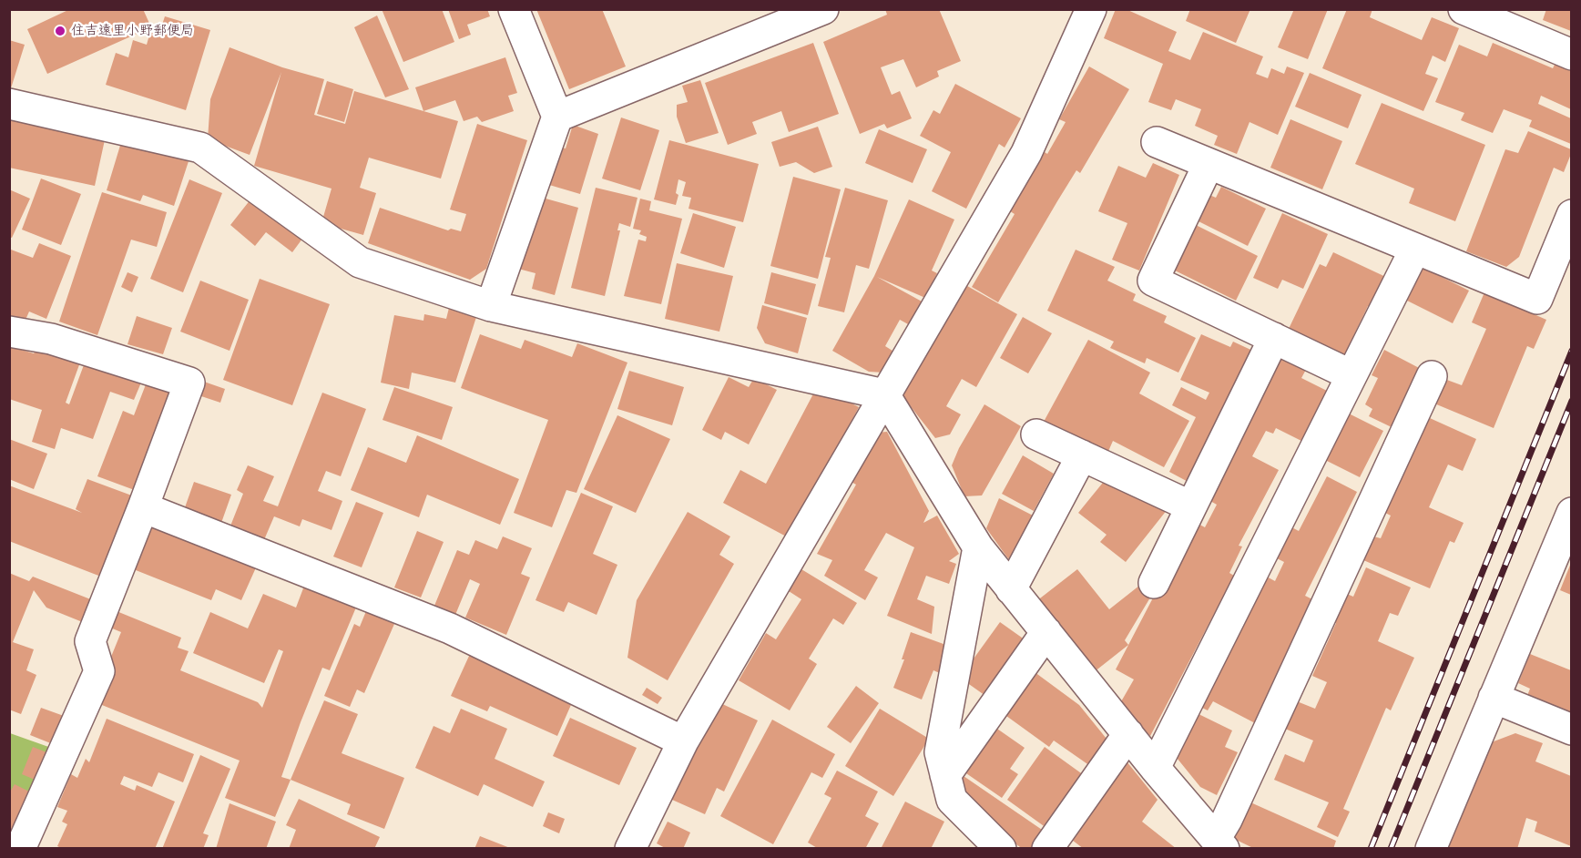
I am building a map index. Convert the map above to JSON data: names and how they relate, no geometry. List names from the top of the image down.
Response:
{
  "places": ["住吉遠里小野郵便局"]
}
